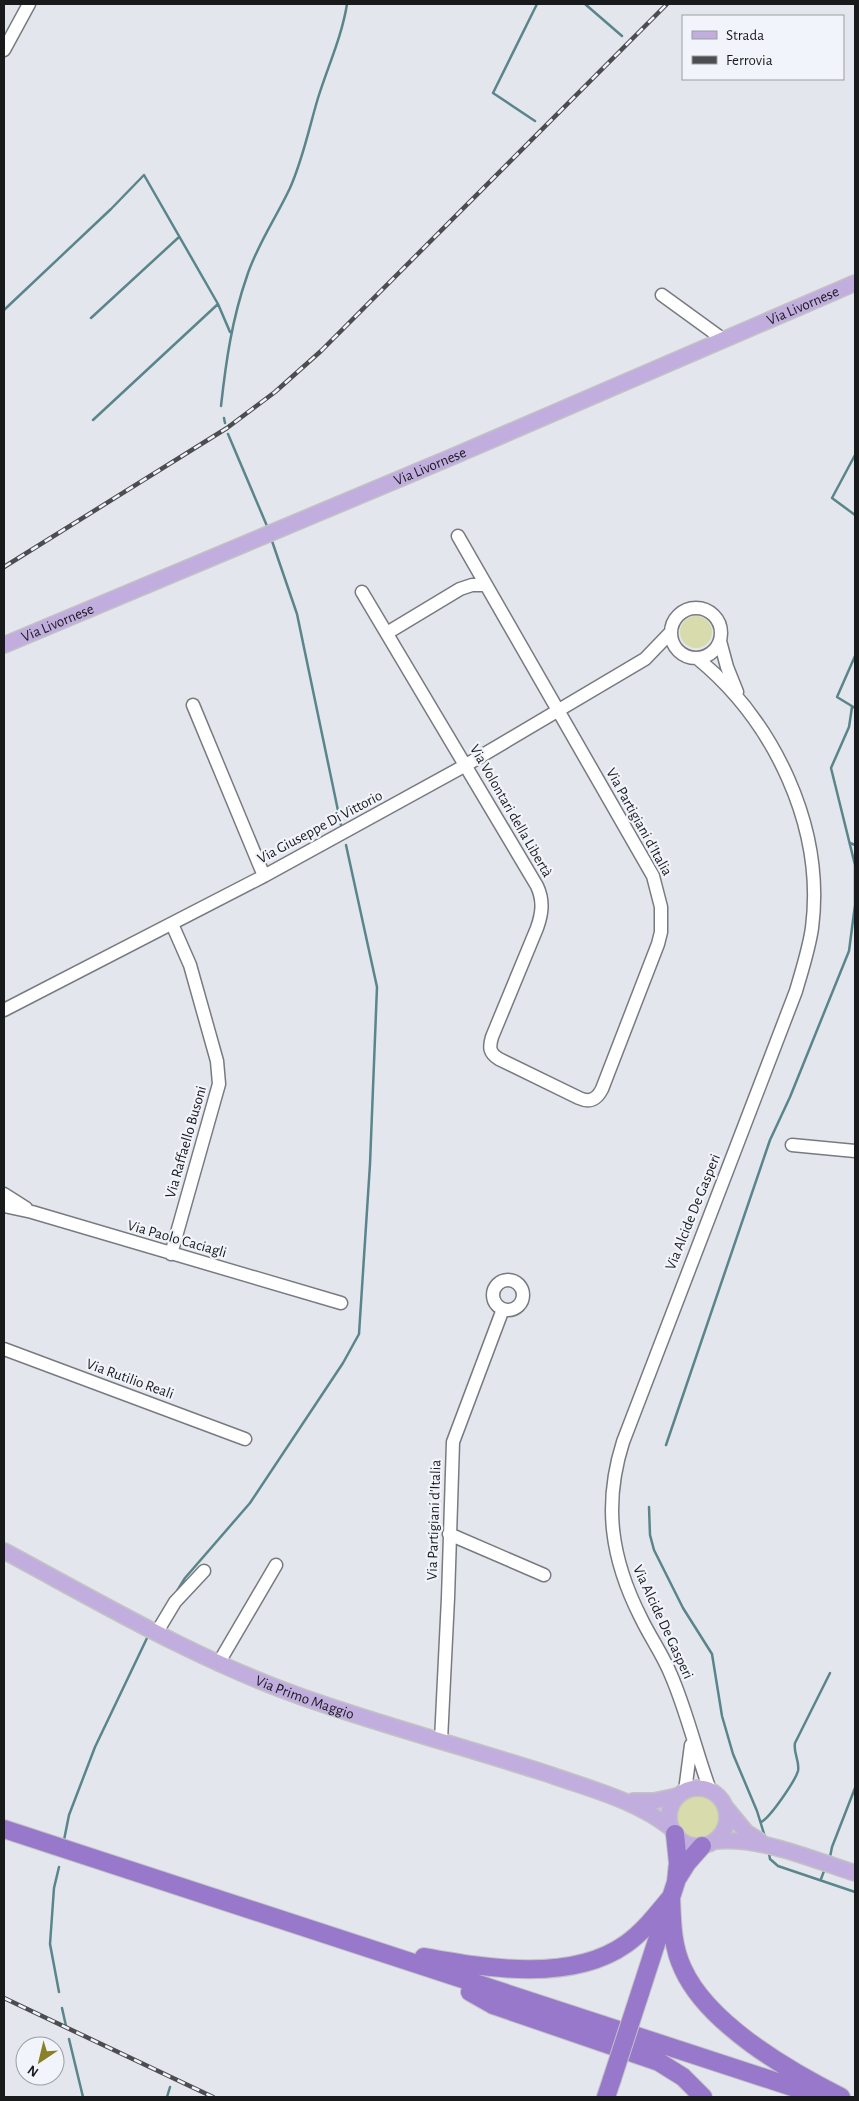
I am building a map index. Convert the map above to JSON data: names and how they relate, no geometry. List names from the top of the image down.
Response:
{
  "streets": {
    "main road": ["Via Livornese", "Via Primo Maggio"],
    "street": [
      "Via Volontari della Libertà",
      "Via Partigiani d'Italia",
      "Via Giuseppe Di Vittorio",
      "Via Raffaello Busoni",
      "Via Alcide De Gasperi",
      "Via Paolo Caciagli",
      "Via Rutilio Reali"
    ]
  },
  "crossings": [
    ["Via Volontari della Libertà", "Via Partigiani d'Italia"],
    ["Via Volontari della Libertà", "Via Giuseppe Di Vittorio"],
    ["Via Partigiani d'Italia", "Via Giuseppe Di Vittorio"],
    ["Via Partigiani d'Italia", "Via Primo Maggio"],
    ["Via Giuseppe Di Vittorio", "Via Raffaello Busoni"],
    ["Via Giuseppe Di Vittorio", "Via Alcide De Gasperi"],
    ["Via Raffaello Busoni", "Via Paolo Caciagli"],
    ["Via Alcide De Gasperi", "Via Primo Maggio"]
  ],
  "legend": ["Strada", "Ferrovia"],
  "north": "bottom left"
}
